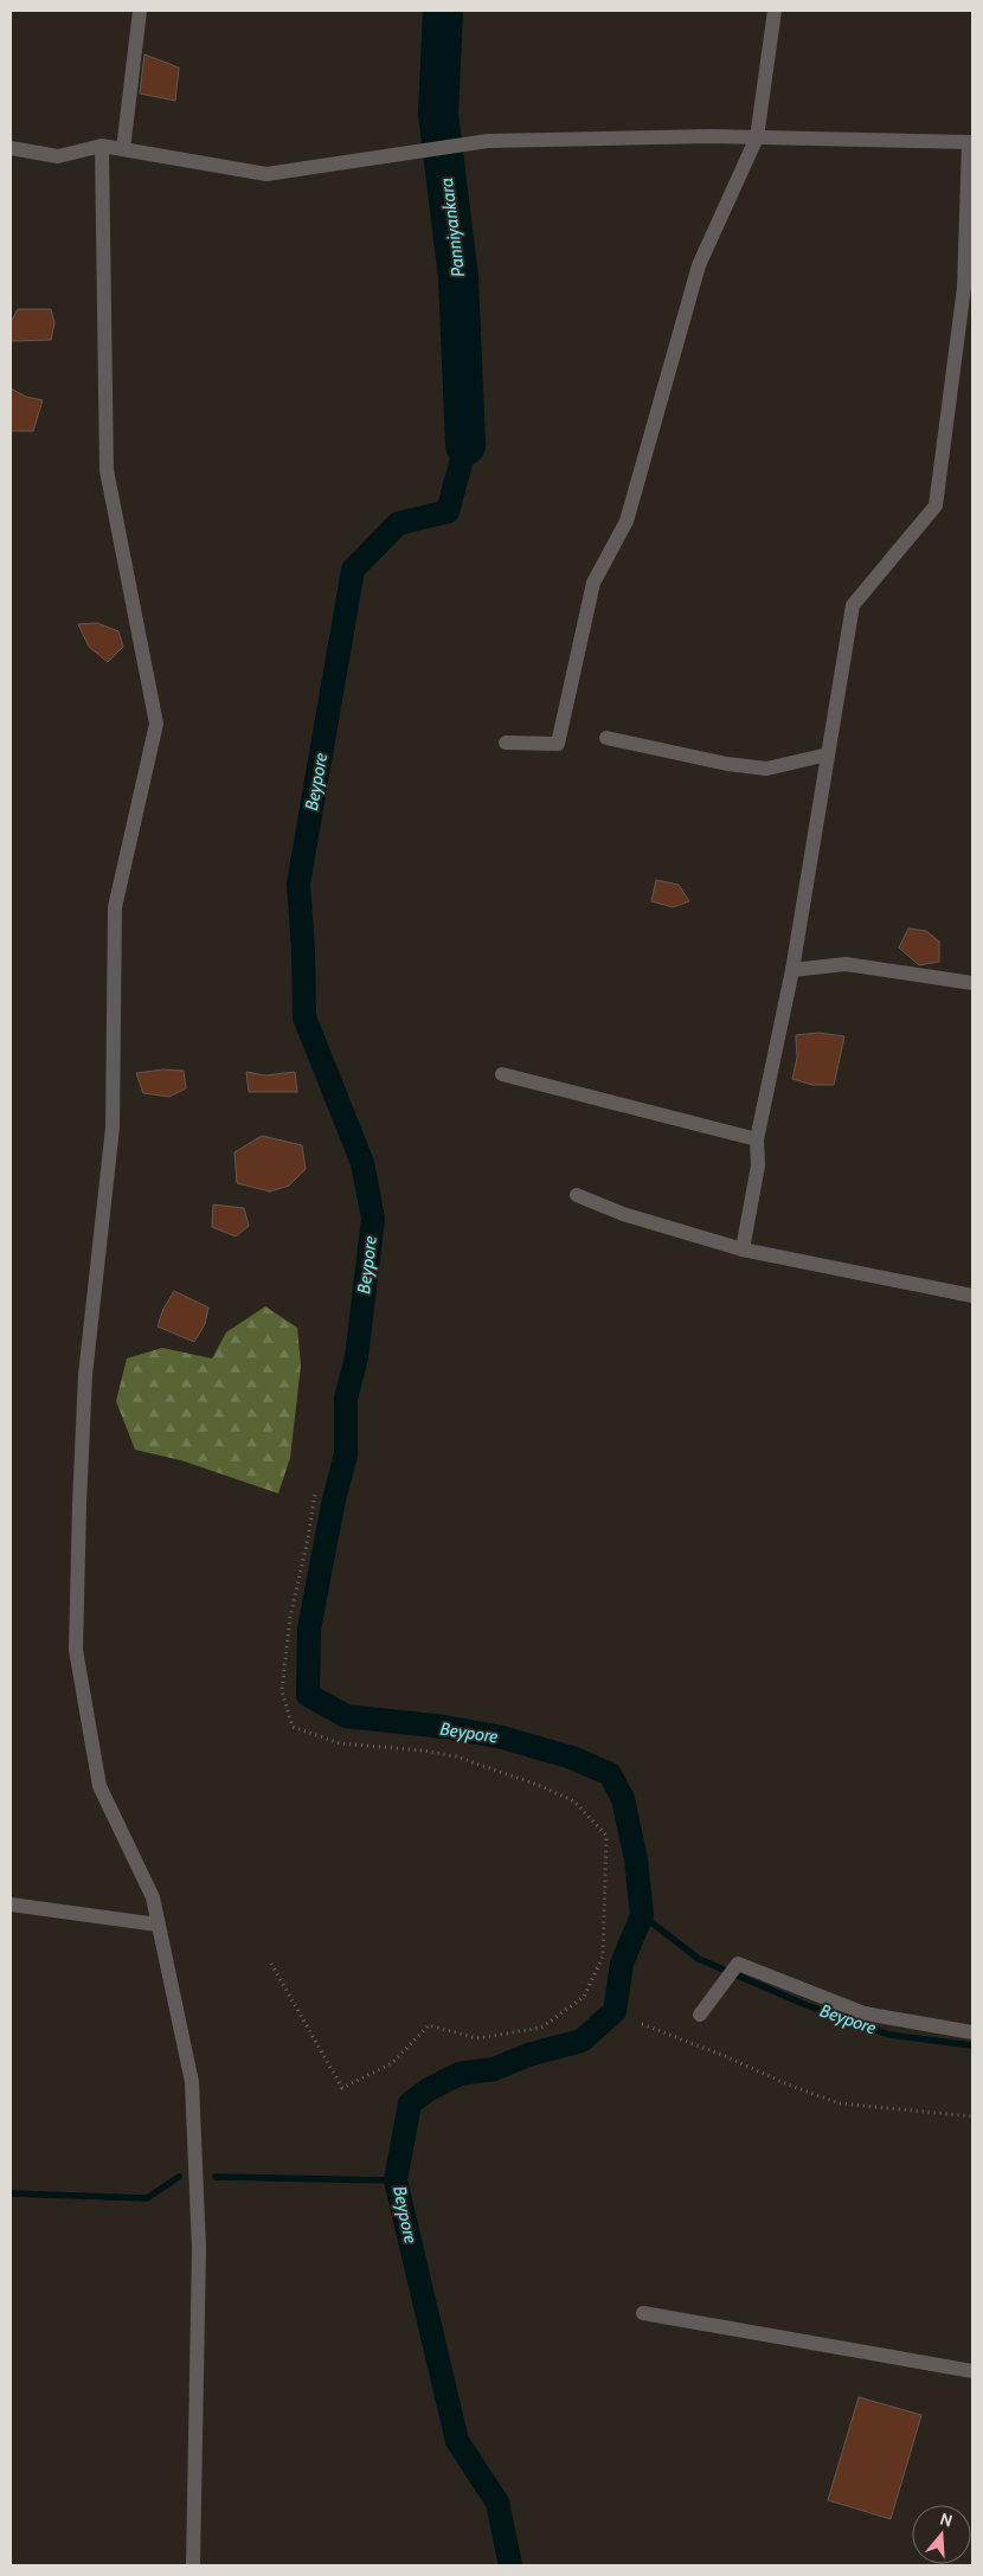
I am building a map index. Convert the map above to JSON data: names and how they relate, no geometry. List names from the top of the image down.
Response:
{
  "water": ["Panniyankara", "Beypore"],
  "north": "top"
}
